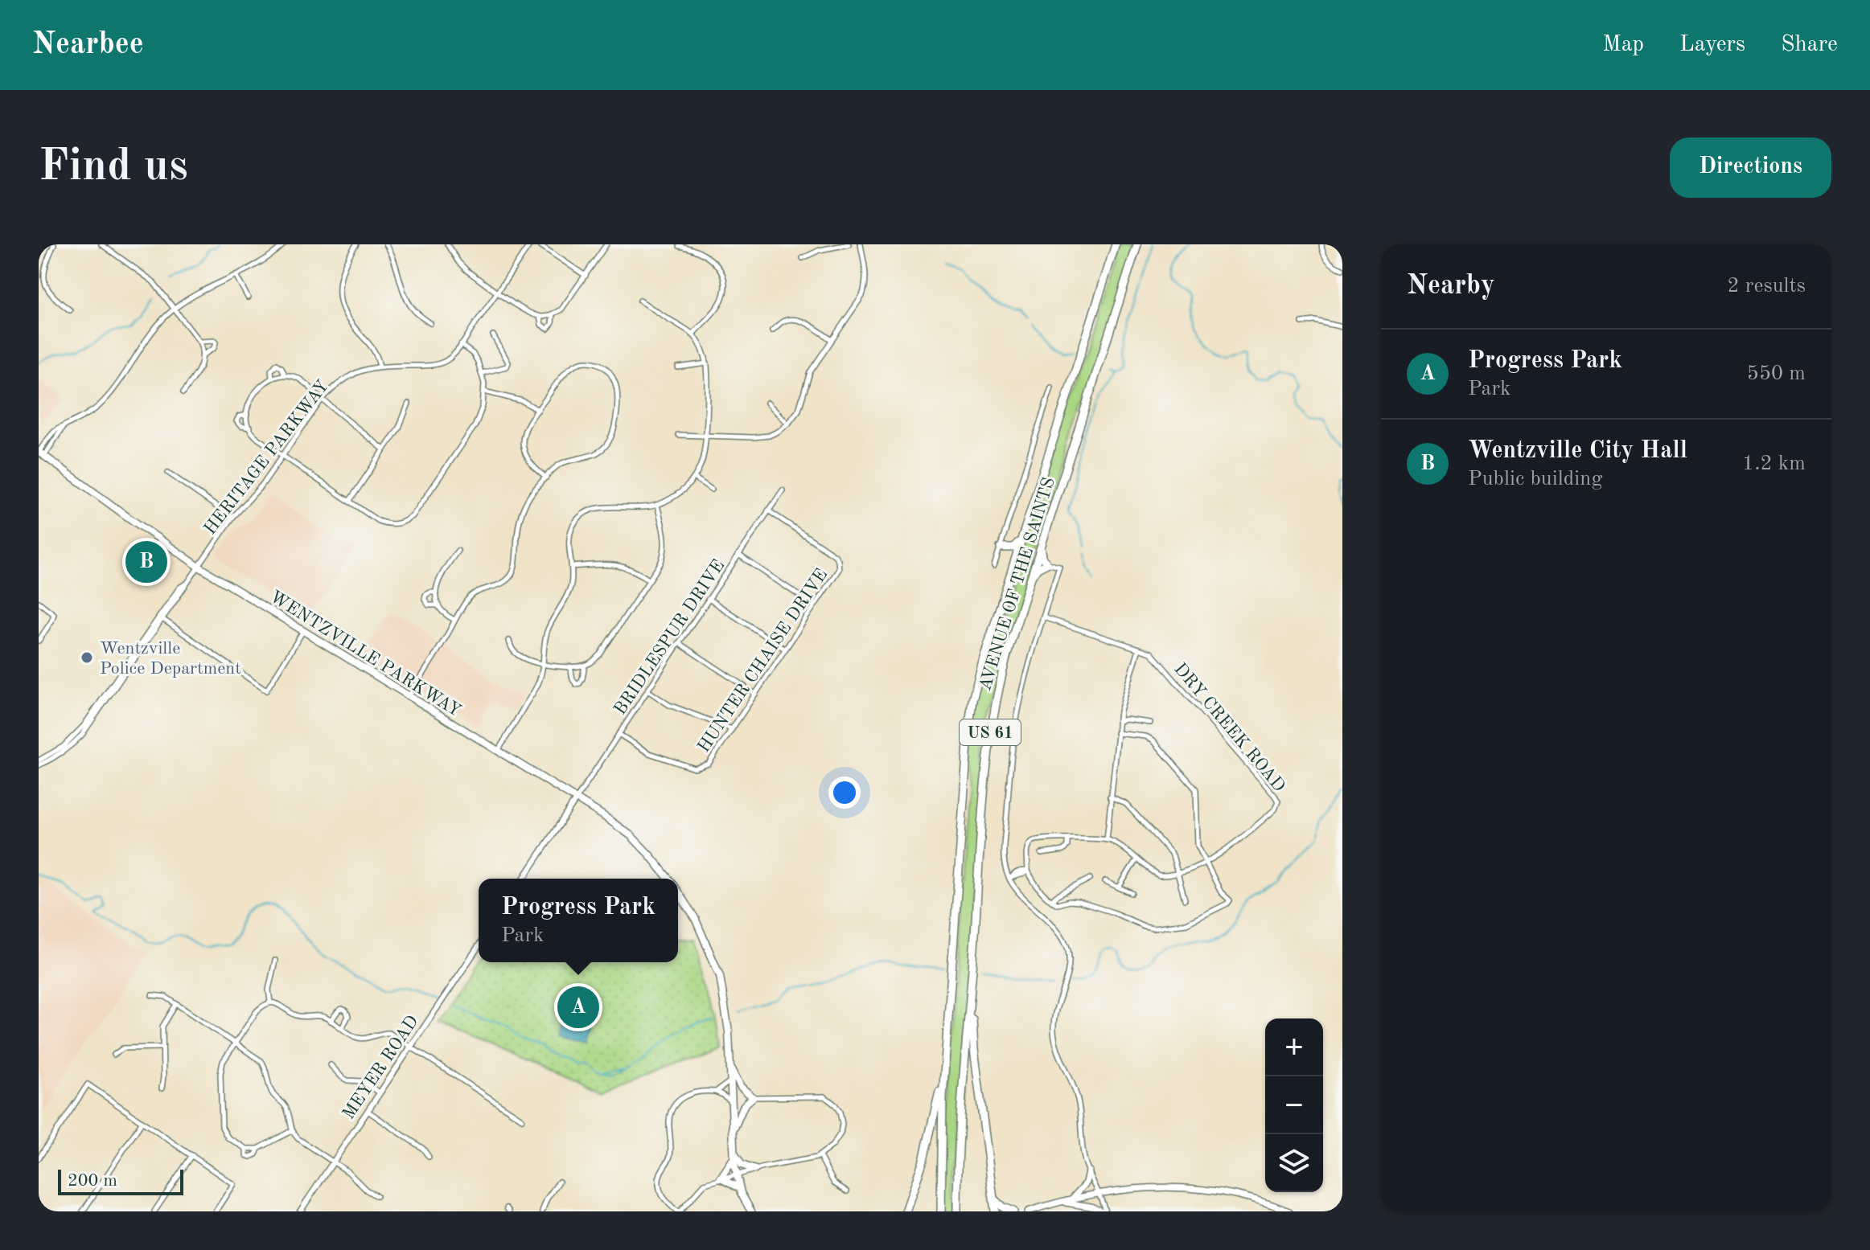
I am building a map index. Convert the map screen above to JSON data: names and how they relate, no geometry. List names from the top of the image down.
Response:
{
  "streets": {
    "highway": ["AVENUE OF THE SAINTS", "US 61"],
    "main road": ["WENTZVILLE PARKWAY"],
    "street": [
      "HERITAGE PARKWAY",
      "BRIDLESPUR DRIVE",
      "HUNTER CHAISE DRIVE",
      "DRY CREEK ROAD",
      "MEYER ROAD"
    ]
  },
  "crossings": [
    ["HERITAGE PARKWAY", "WENTZVILLE PARKWAY"],
    ["BRIDLESPUR DRIVE", "WENTZVILLE PARKWAY"],
    ["BRIDLESPUR DRIVE", "HUNTER CHAISE DRIVE"]
  ],
  "places": ["Wentzville Police Department"],
  "scale_bar": "200 m",
  "page": {
    "header": "Nearbee",
    "nav": ["Map", "Layers", "Share"],
    "buttons": "Directions",
    "title": "Find us",
    "heading": ["Nearby", "2 results"],
    "list": [
      {
        "mark": "A",
        "name": "Progress Park",
        "note": "Park",
        "value": "550 m"
      },
      {
        "mark": "B",
        "name": "Wentzville City Hall",
        "note": "Public building",
        "value": "1.2 km"
      }
    ],
    "pins": ["B", "A"],
    "popup": ["Progress Park", "Park"],
    "map_buttons": ["+", "−"],
    "scale": "200 m"
  }
}
